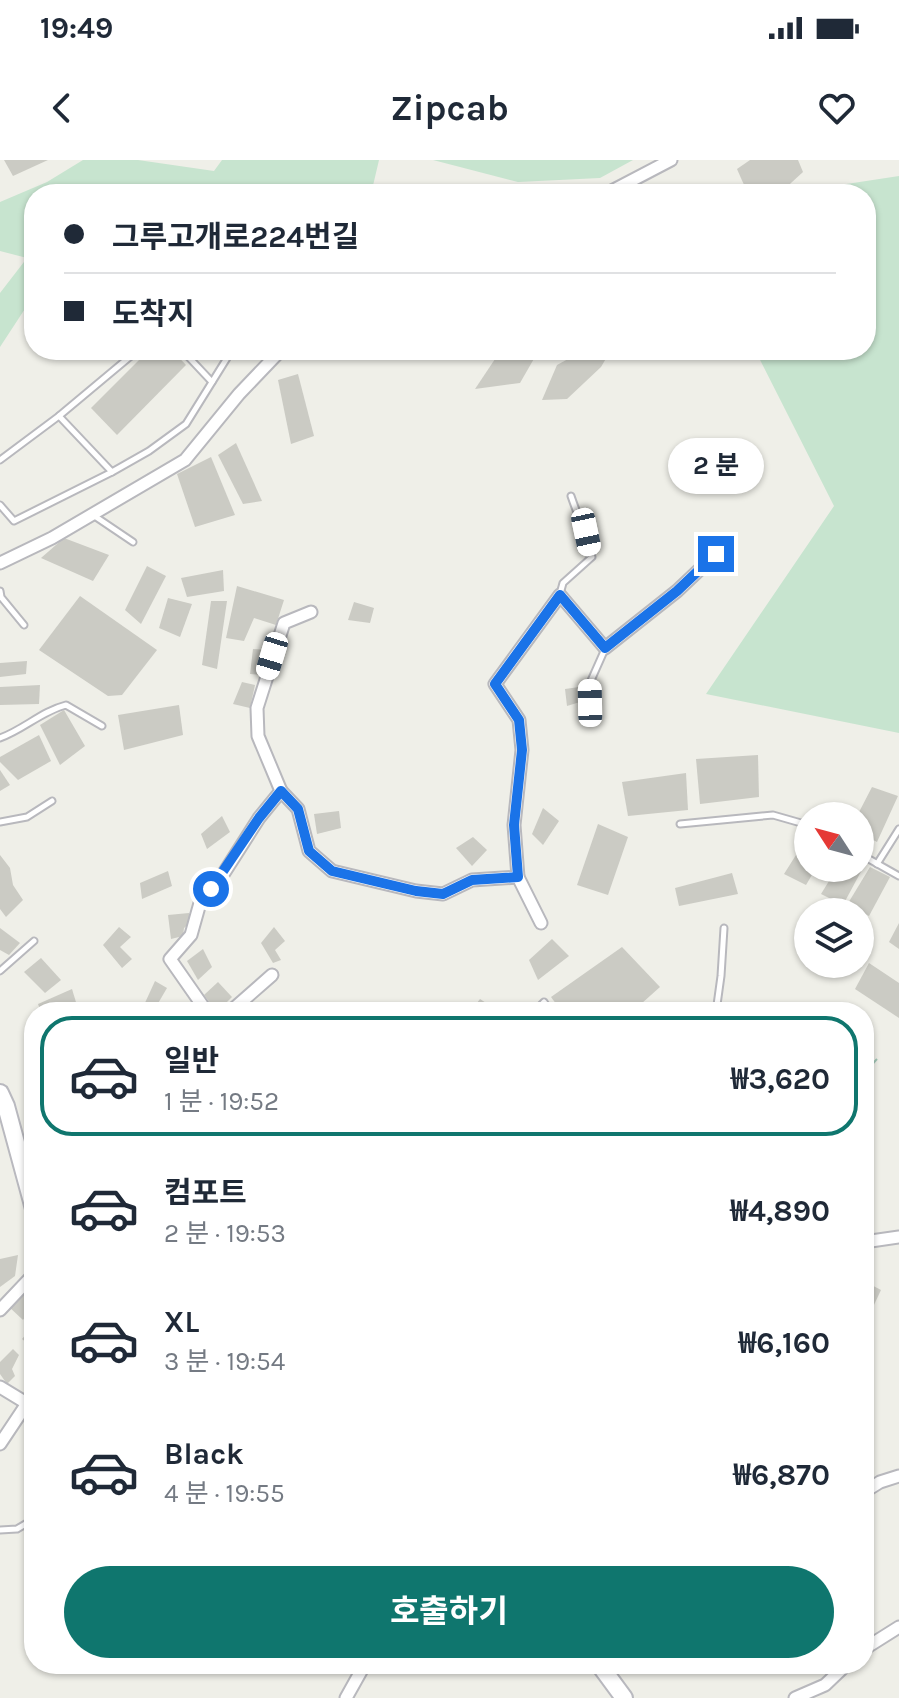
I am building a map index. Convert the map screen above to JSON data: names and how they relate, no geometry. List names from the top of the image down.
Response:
{
  "north": "top left",
  "page": {
    "status": "19:49",
    "header": "Zipcab",
    "banner": ["그루고개로224번길", "도착지"],
    "bubble": "2 분",
    "list": [
      {
        "name": "일반",
        "note": "1 분 · 19:52",
        "value": "₩3,620"
      },
      {
        "name": "컴포트",
        "note": "2 분 · 19:53",
        "value": "₩4,890"
      },
      {
        "name": "XL",
        "note": "3 분 · 19:54",
        "value": "₩6,160"
      },
      {
        "name": "Black",
        "note": "4 분 · 19:55",
        "value": "₩6,870"
      }
    ],
    "buttons": "호출하기"
  }
}
